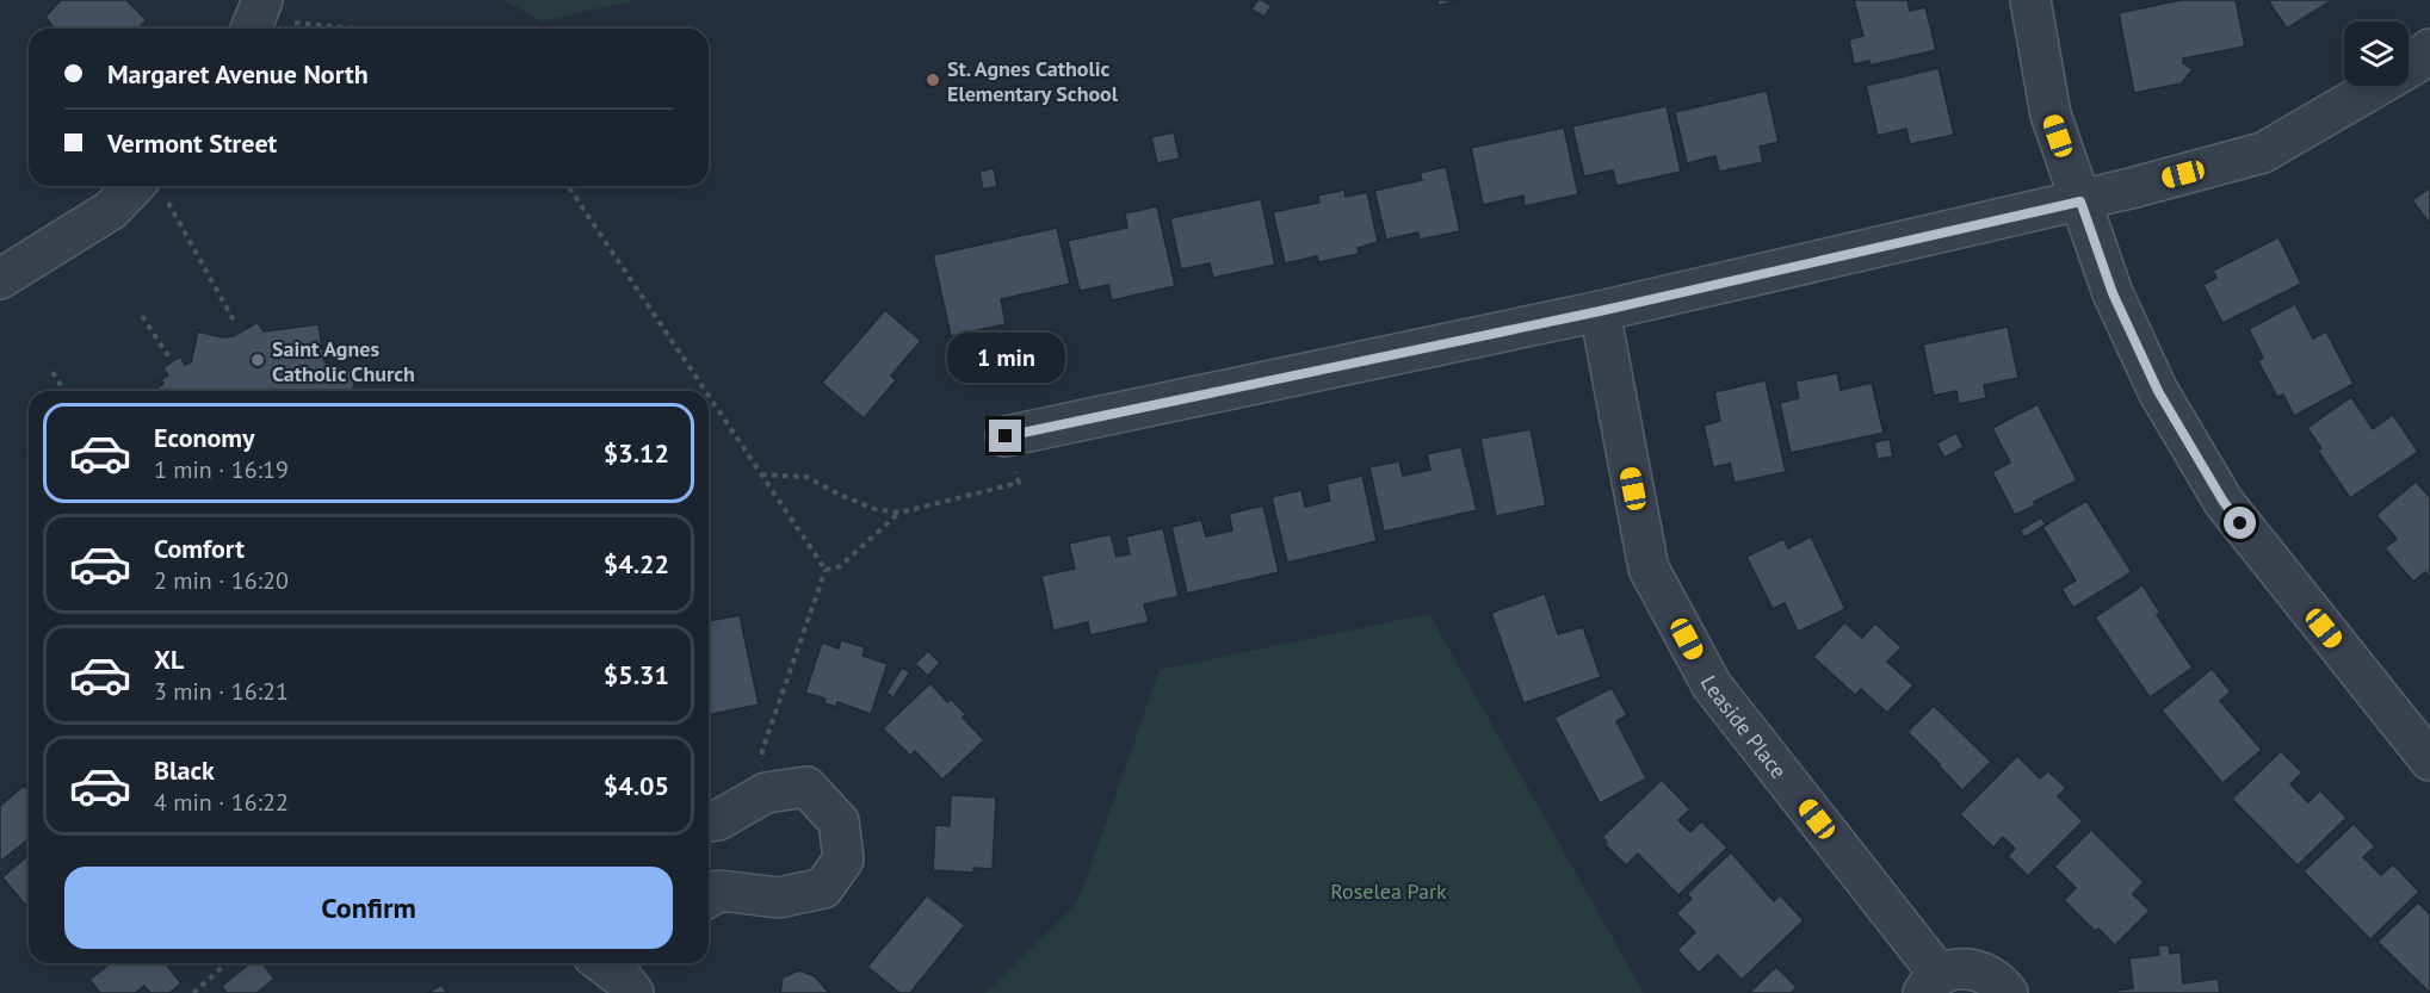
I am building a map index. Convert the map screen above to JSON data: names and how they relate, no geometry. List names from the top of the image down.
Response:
{
  "streets": {
    "street": ["Leaside Place"]
  },
  "parks": ["Roselea Park"],
  "places": ["St. Agnes Catholic Elementary School", "Saint Agnes Catholic Church"],
  "page": {
    "banner": ["Margaret Avenue North", "Vermont Street"],
    "bubble": "1 min",
    "list": [
      {
        "name": "Economy",
        "note": "1 min · 16:19",
        "value": "$3.12"
      },
      {
        "name": "Comfort",
        "note": "2 min · 16:20",
        "value": "$4.22"
      },
      {
        "name": "XL",
        "note": "3 min · 16:21",
        "value": "$5.31"
      },
      {
        "name": "Black",
        "note": "4 min · 16:22",
        "value": "$4.05"
      }
    ],
    "buttons": "Confirm"
  }
}
